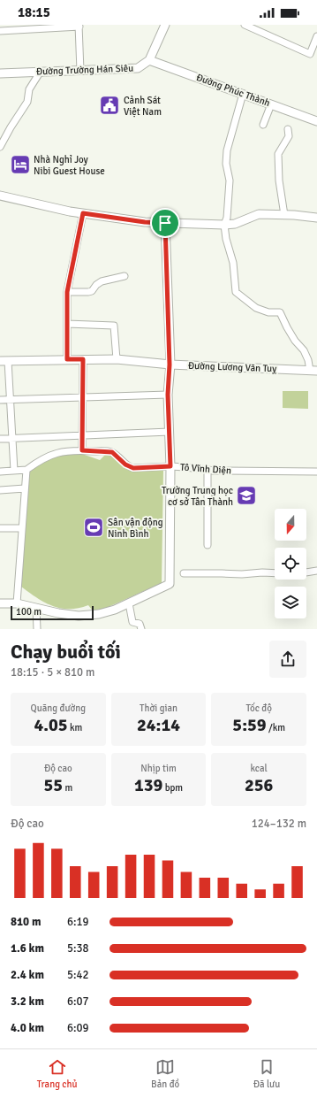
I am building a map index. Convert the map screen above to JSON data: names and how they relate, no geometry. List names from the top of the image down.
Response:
{
  "streets": {
    "street": [
      "Đường Trường Hán Siêu",
      "Đường Phúc Thành",
      "Đường Lương Văn Tuỵ",
      "Tô Vĩnh Diện"
    ]
  },
  "crossings": [
    ["Đường Trường Hán Siêu", "Đường Phúc Thành"]
  ],
  "places": {
    "public building": ["Cảnh Sát Việt Nam"],
    "hotel": ["Nhà Nghỉ Joy Nibi Guest House"],
    "school or university": ["Trường Trung học cơ sở Tân Thành"],
    "sports": ["Sân vận động Ninh Bình"]
  },
  "scale_bar": "100 m",
  "north": "bottom",
  "page": {
    "status": "18:15",
    "scale": "100 m",
    "heading": ["Chạy buổi tối", "18:15 · 5 × 810 m"],
    "stats": [
      ["Quãng đường", "4.05 km"],
      ["Thời gian", "24:14"],
      ["Tốc độ", "5:59 /km"],
      ["Độ cao", "55 m"],
      ["Nhịp tim", "139 bpm"],
      ["kcal", "256"]
    ],
    "chart": ["Độ cao", "124–132 m"],
    "list": [
      {
        "name": "810 m",
        "note": "6:19"
      },
      {
        "name": "1.6 km",
        "note": "5:38"
      },
      {
        "name": "2.4 km",
        "note": "5:42"
      },
      {
        "name": "3.2 km",
        "note": "6:07"
      },
      {
        "name": "4.0 km",
        "note": "6:09"
      }
    ],
    "tabs": ["Trang chủ", "Bản đồ", "Đã lưu"]
  }
}
